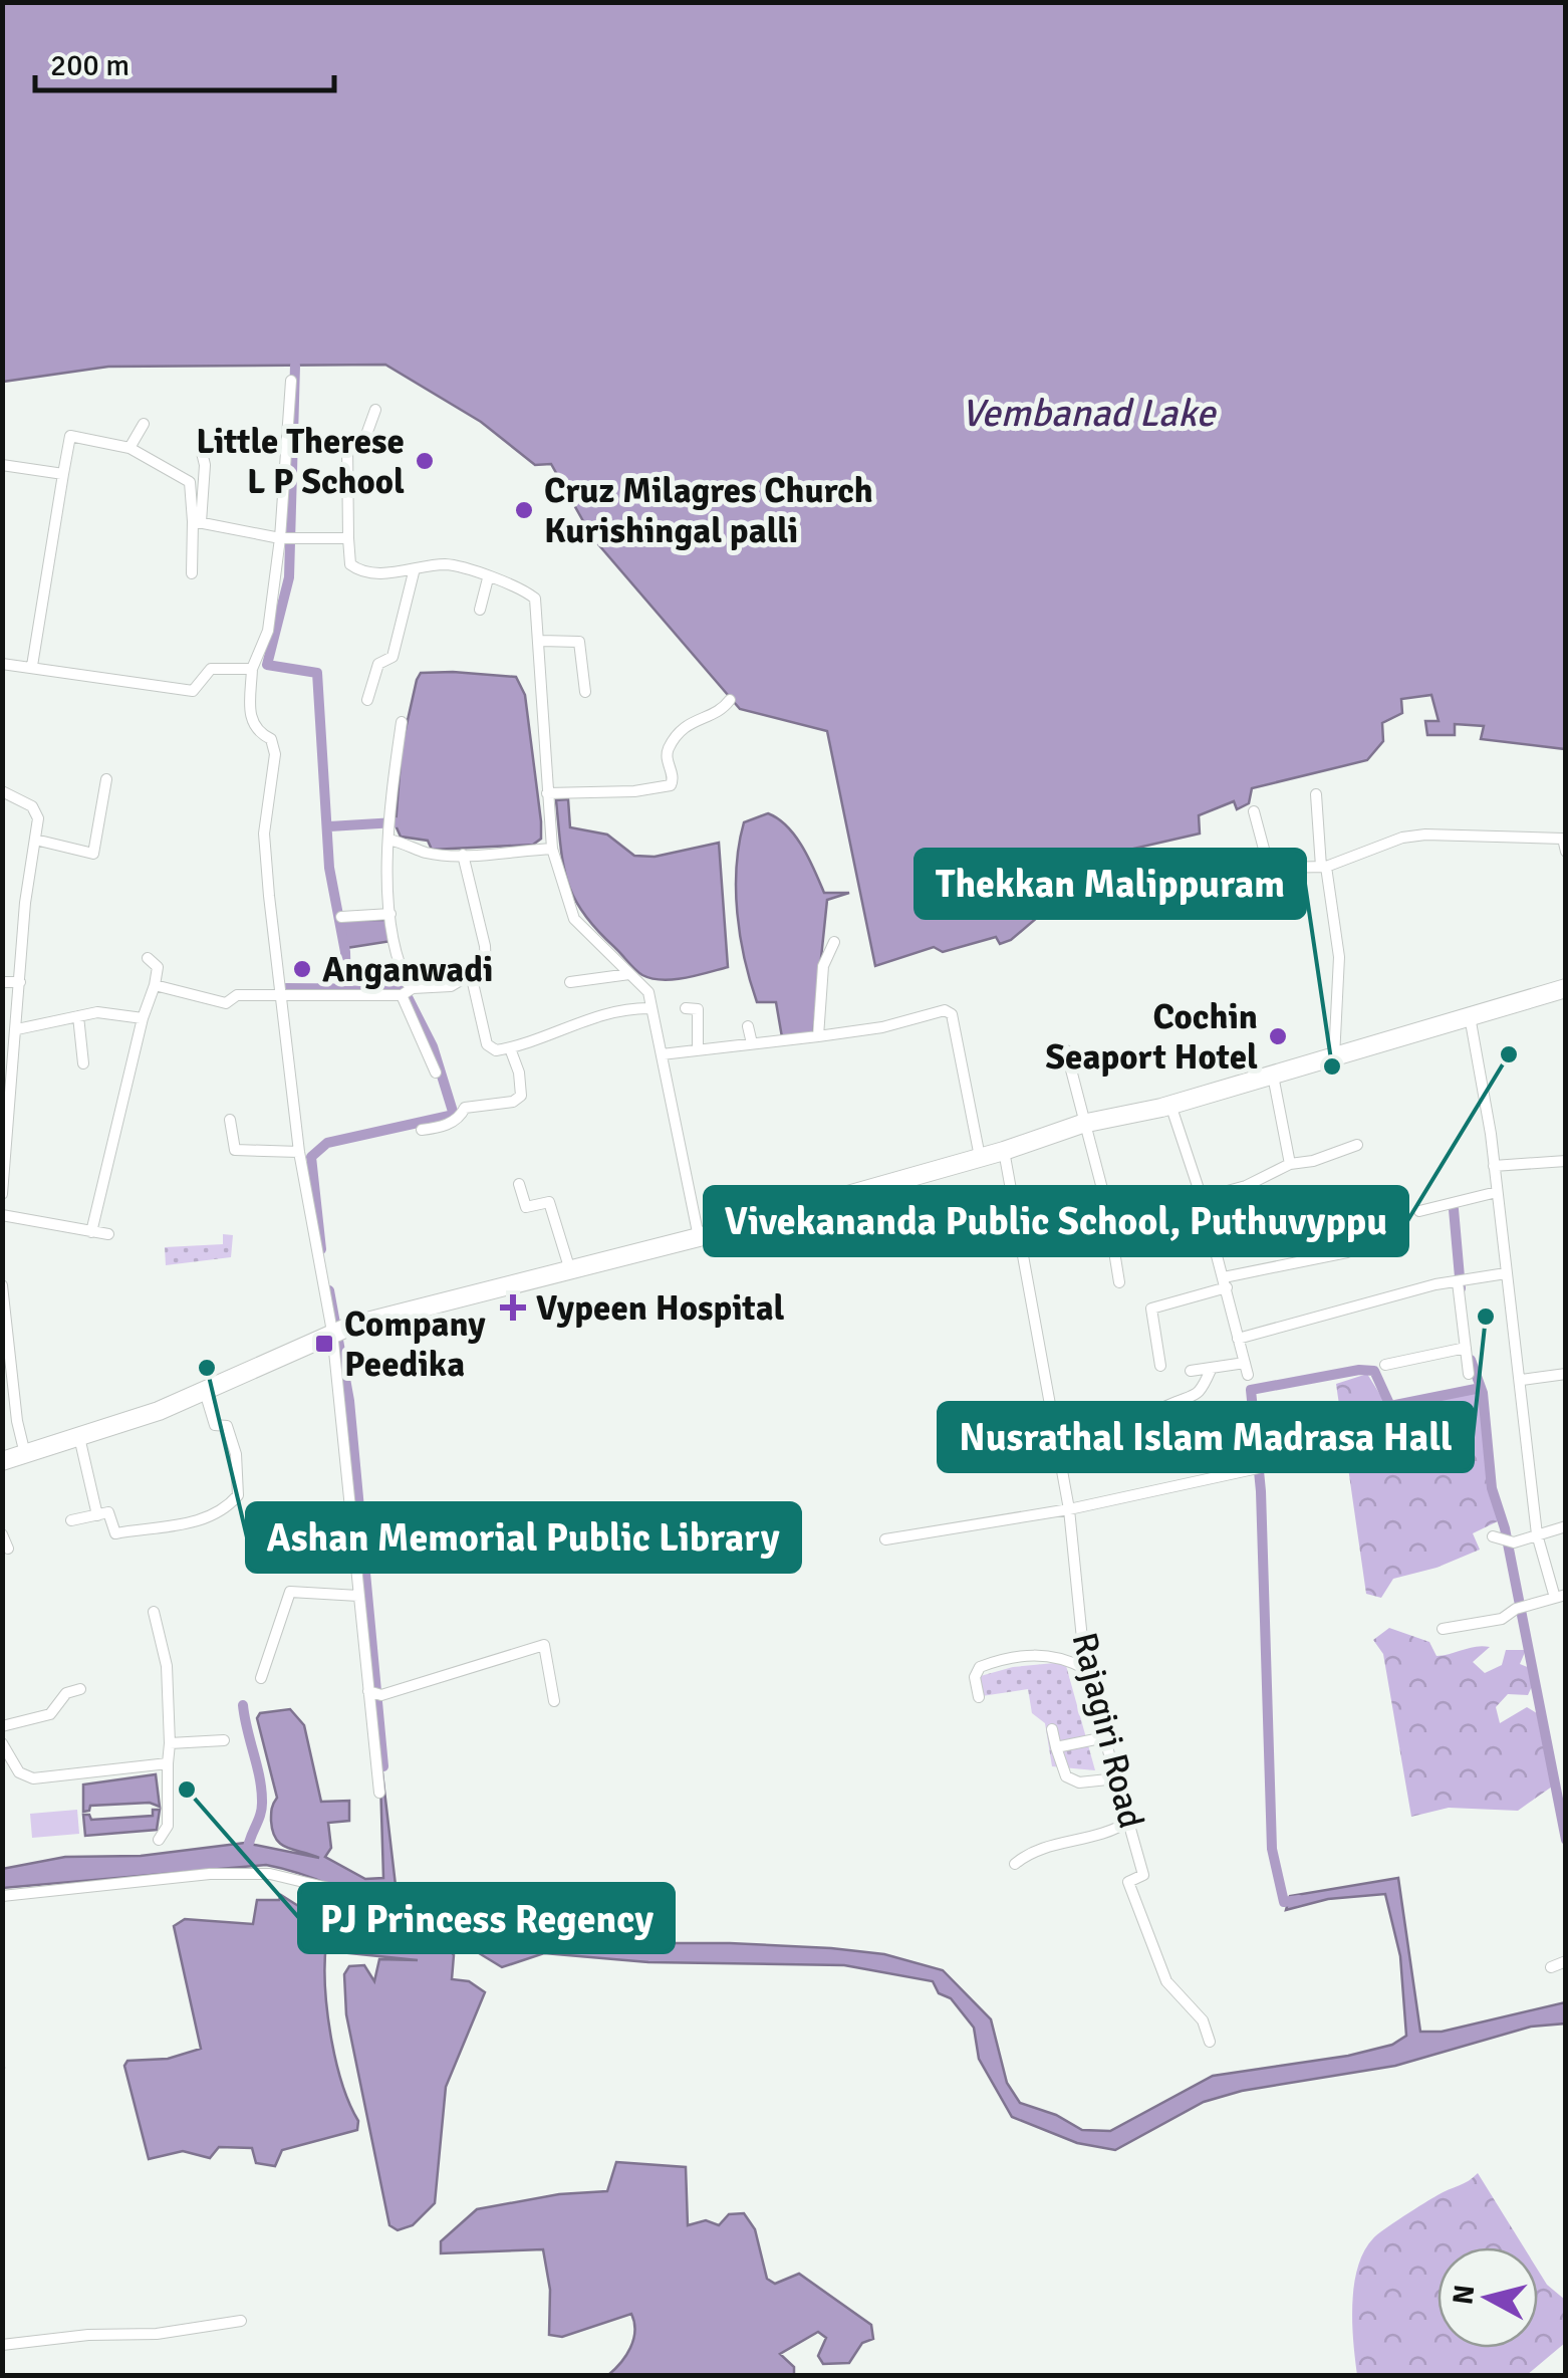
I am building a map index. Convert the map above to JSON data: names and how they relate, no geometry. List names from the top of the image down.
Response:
{
  "streets": {
    "street": ["Rajagiri Road"]
  },
  "water": ["Vembanad Lake"],
  "places": {
    "other": [
      "Little Therese L P School",
      "Cruz Milagres Church Kurishingal palli",
      "Anganwadi",
      "Cochin Seaport Hotel",
      "Vivekananda Public School, Puthuvyppu",
      "Thekkan Malippuram",
      "Nusrathal Islam Madrasa Hall",
      "Ashan Memorial Public Library",
      "PJ Princess Regency"
    ],
    "health": ["Vypeen Hospital"],
    "transit": ["Company Peedika"]
  },
  "scale_bar": "200 m",
  "north": "left"
}
